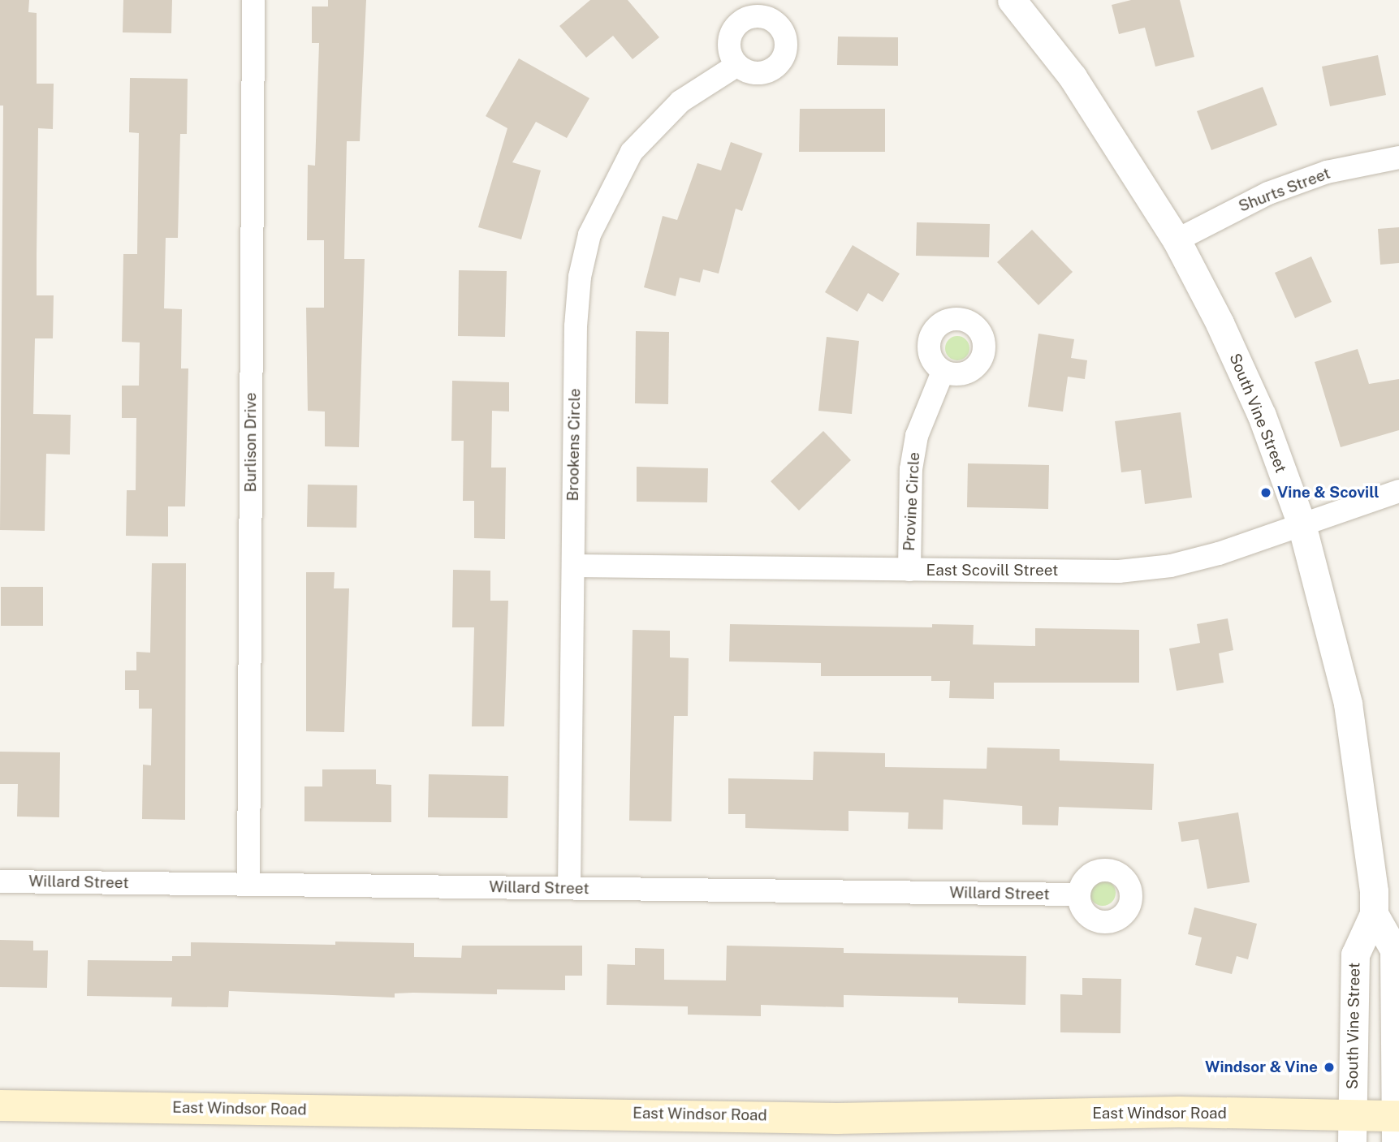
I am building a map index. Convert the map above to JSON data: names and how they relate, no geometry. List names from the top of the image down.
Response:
{
  "streets": {
    "main road": ["East Windsor Road"],
    "street": [
      "Shurts Street",
      "South Vine Street",
      "Burlison Drive",
      "Brookens Circle",
      "Provine Circle",
      "East Scovill Street",
      "Willard Street"
    ]
  },
  "crossings": [
    ["Shurts Street", "South Vine Street"],
    ["South Vine Street", "East Scovill Street"],
    ["South Vine Street", "East Windsor Road"],
    ["Burlison Drive", "Willard Street"],
    ["Brookens Circle", "East Scovill Street"],
    ["Brookens Circle", "Willard Street"],
    ["Provine Circle", "East Scovill Street"]
  ],
  "places": ["Vine & Scovill", "Windsor & Vine"]
}
